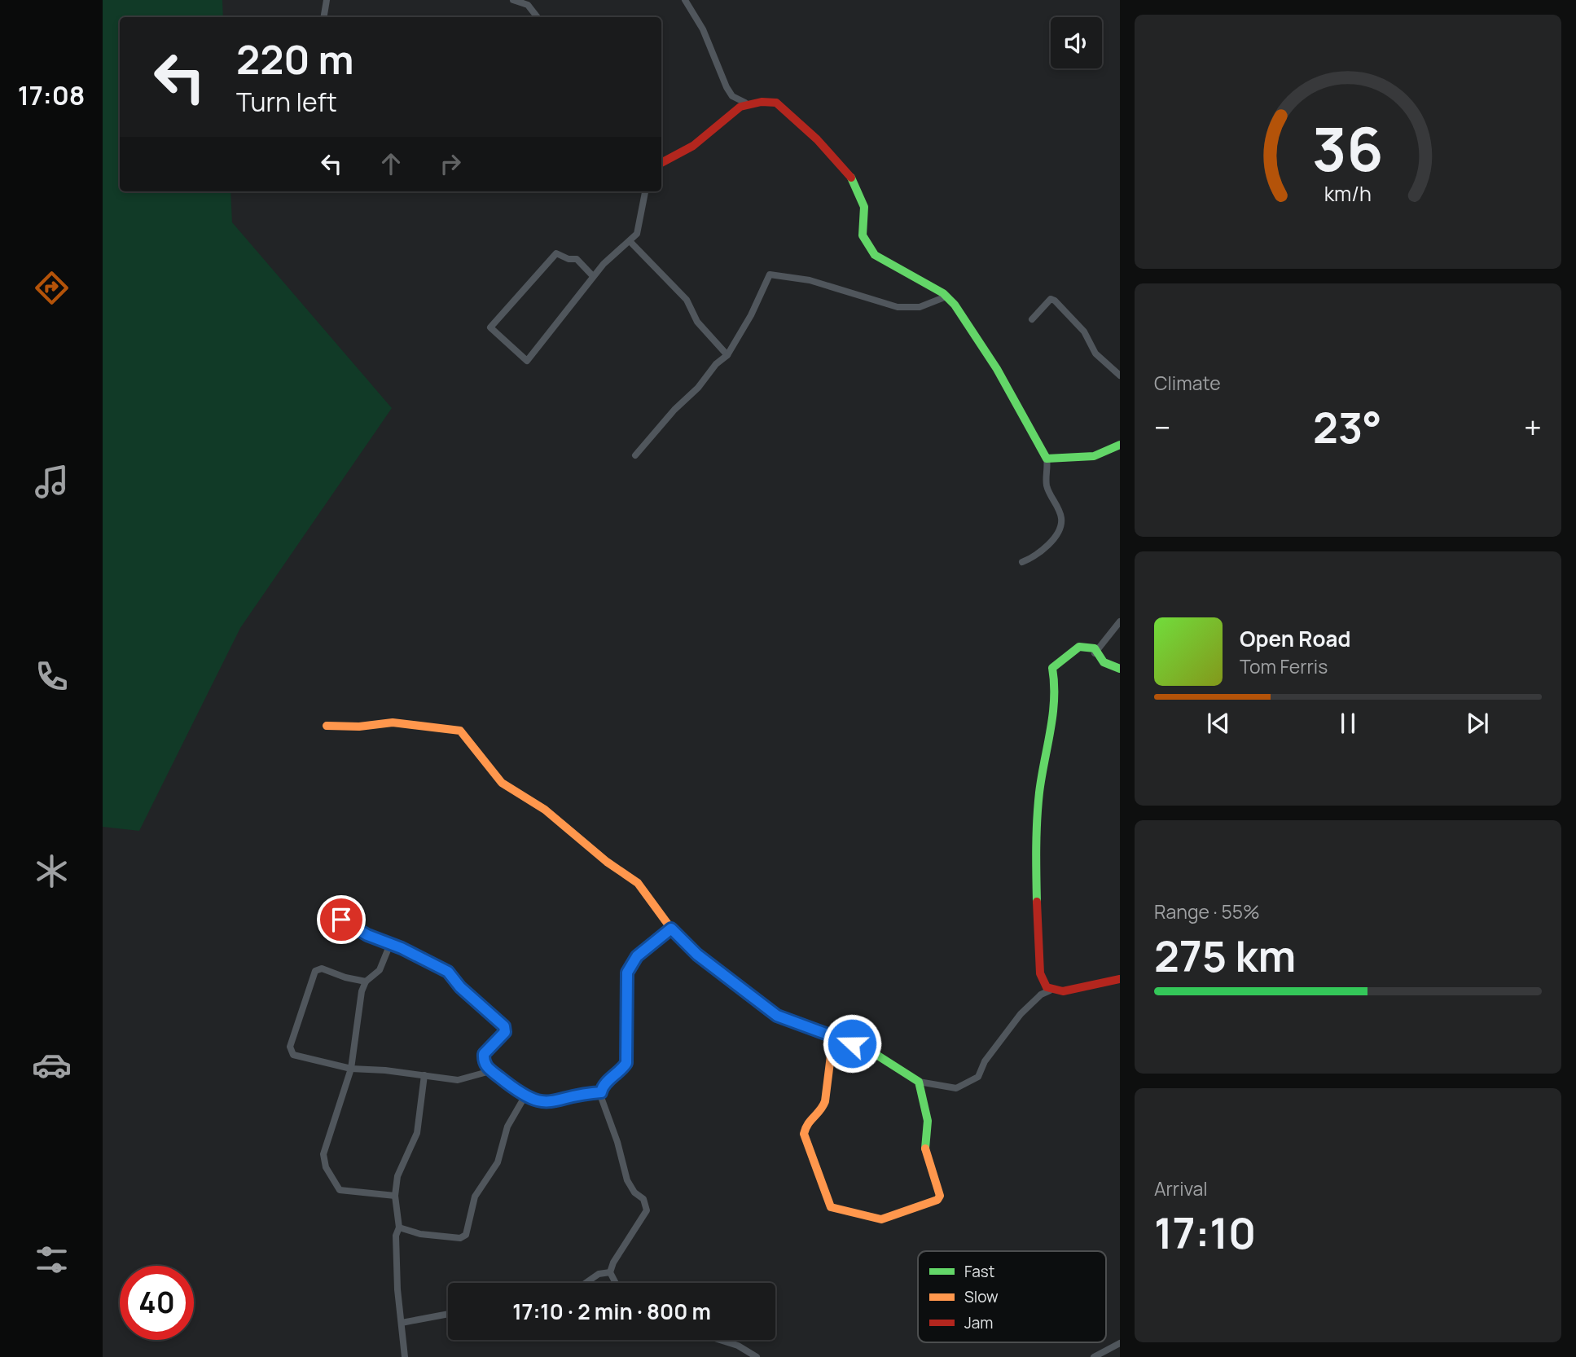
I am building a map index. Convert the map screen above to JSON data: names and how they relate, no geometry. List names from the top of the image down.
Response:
{
  "legend": ["Fast", "Slow", "Jam"],
  "page": {
    "tabs": "17:08",
    "turn": ["220 m", "Turn left"],
    "tile": [
      "Climate",
      ["Range · 55%", "275 km"],
      ["Arrival", "17:10"]
    ],
    "heat": ["−", "23°", "+"],
    "song": ["Open Road", "Tom Ferris"],
    "limit": "40",
    "trip": "17:10 · 2 min · 800 m",
    "gauge": ["36", "km/h"]
  }
}
